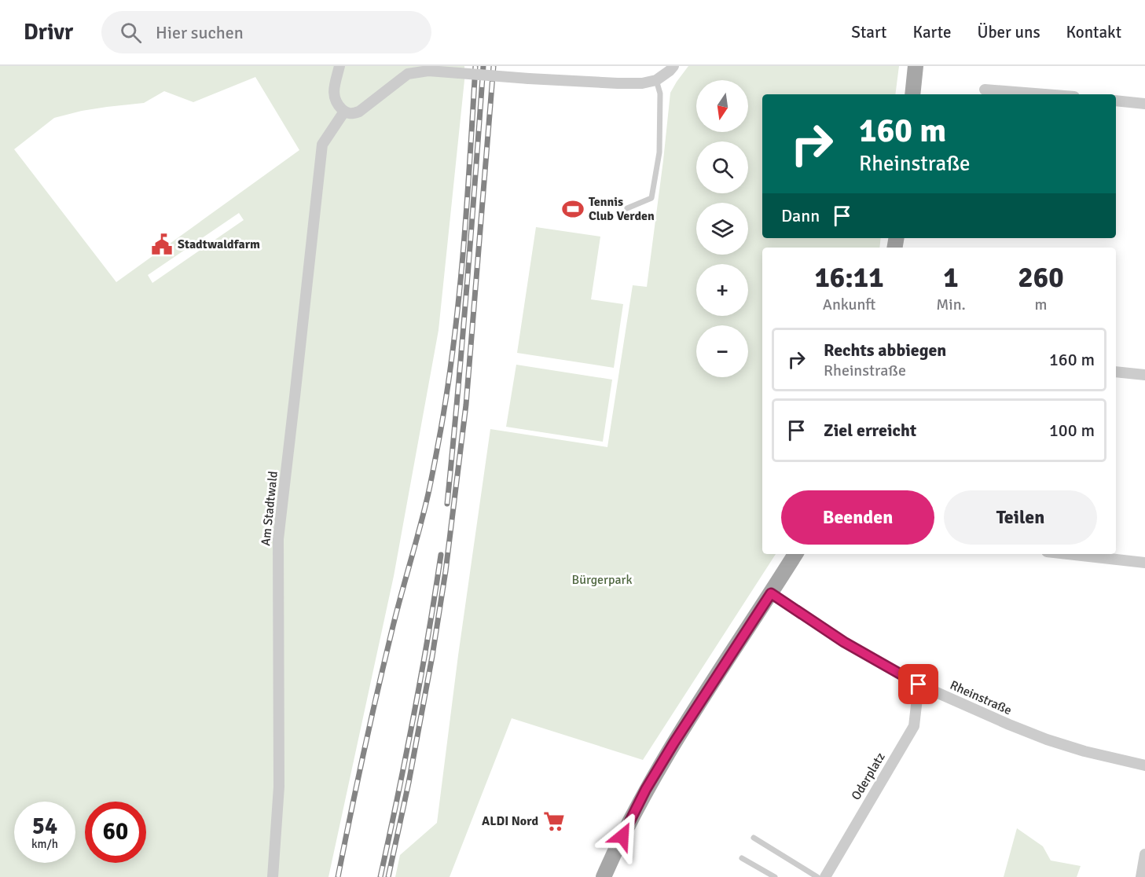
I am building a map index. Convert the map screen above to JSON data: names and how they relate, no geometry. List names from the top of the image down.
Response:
{
  "streets": {
    "street": ["Am Stadtwald", "Rheinstraße", "Oderplatz"]
  },
  "crossings": [
    ["Rheinstraße", "Oderplatz"]
  ],
  "parks": ["Bürgerpark"],
  "places": {
    "sports": ["Tennis Club Verden"],
    "public building": ["Stadtwaldfarm"],
    "supermarket": ["ALDI Nord"]
  },
  "north": "bottom",
  "page": {
    "header": "Drivr",
    "search": "Hier suchen",
    "nav": [
      "Start",
      "Karte",
      "Über uns",
      "Kontakt"
    ],
    "map_buttons": ["+", "−"],
    "turn": ["160 m", "Rheinstraße"],
    "then": "Dann",
    "eta": [
      "16:11",
      "Ankunft",
      "1",
      "Min.",
      "260",
      "m"
    ],
    "list": [
      {
        "name": "Rechts abbiegen",
        "note": "Rheinstraße",
        "value": "160 m"
      },
      {
        "name": "Ziel erreicht",
        "value": "100 m"
      }
    ],
    "buttons": ["Beenden", "Teilen"],
    "speed": "54 km/h",
    "limit": "60"
  }
}
